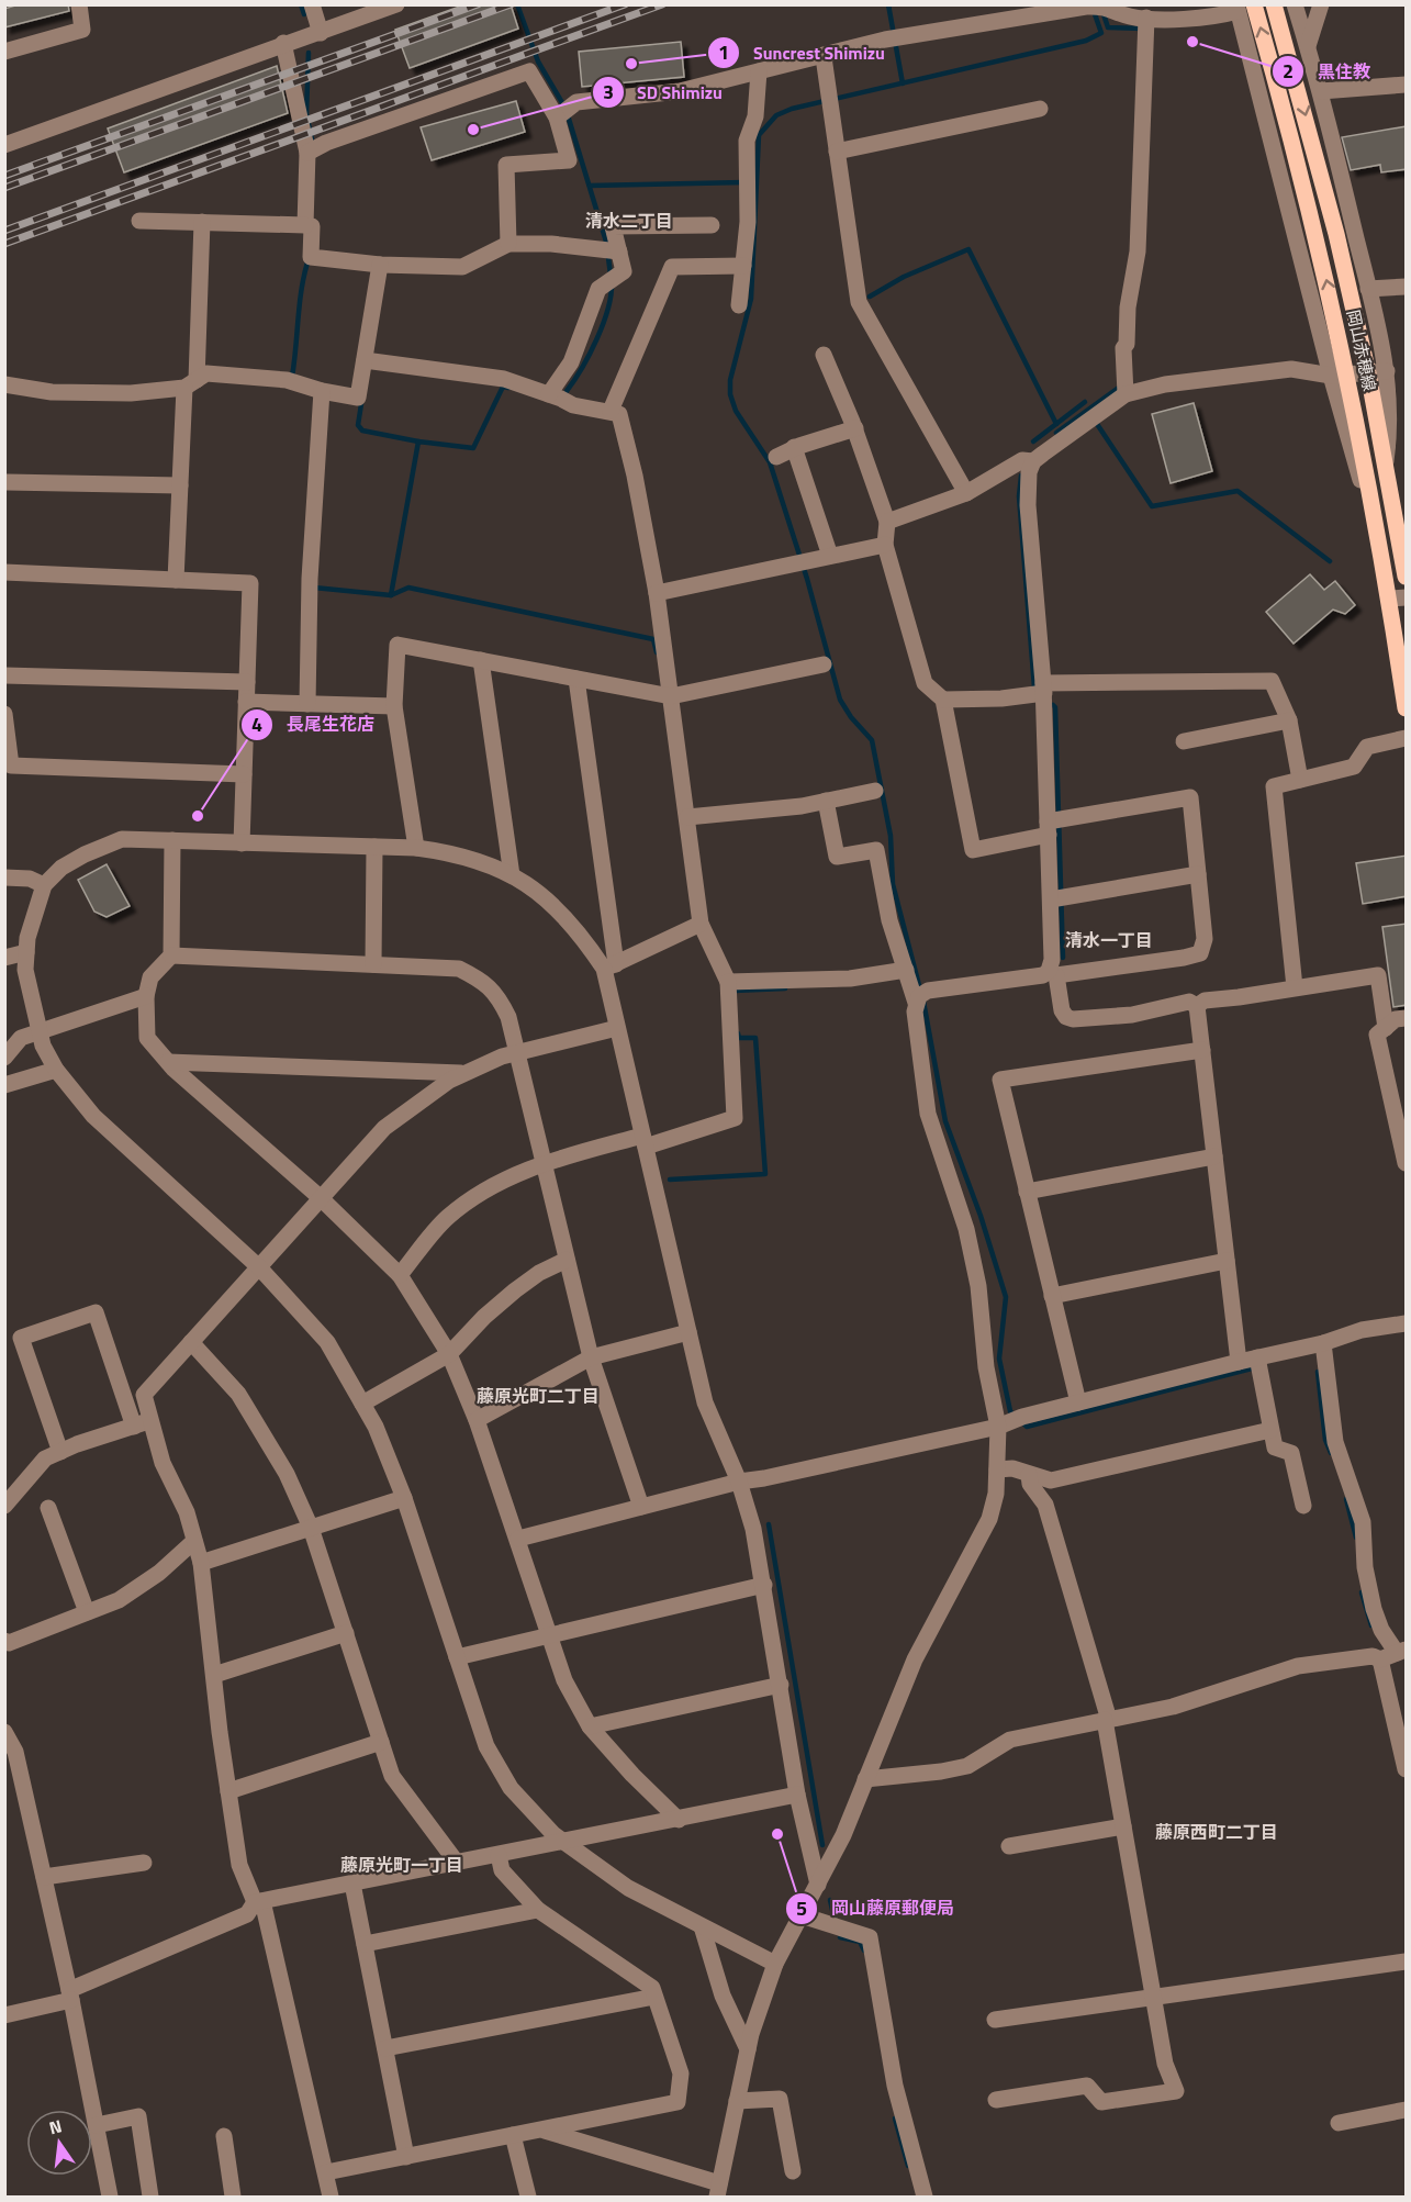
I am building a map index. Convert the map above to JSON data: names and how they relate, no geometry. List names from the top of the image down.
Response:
{
  "streets": {
    "main road": ["岡山赤穂線"]
  },
  "districts": [
    "清水二丁目",
    "清水一丁目",
    "藤原光町二丁目",
    "藤原西町二丁目",
    "藤原光町一丁目"
  ],
  "places": [
    "黒住教",
    "Suncrest Shimizu",
    "SD Shimizu",
    "長尾生花店",
    "岡山藤原郵便局"
  ],
  "north": "top"
}
